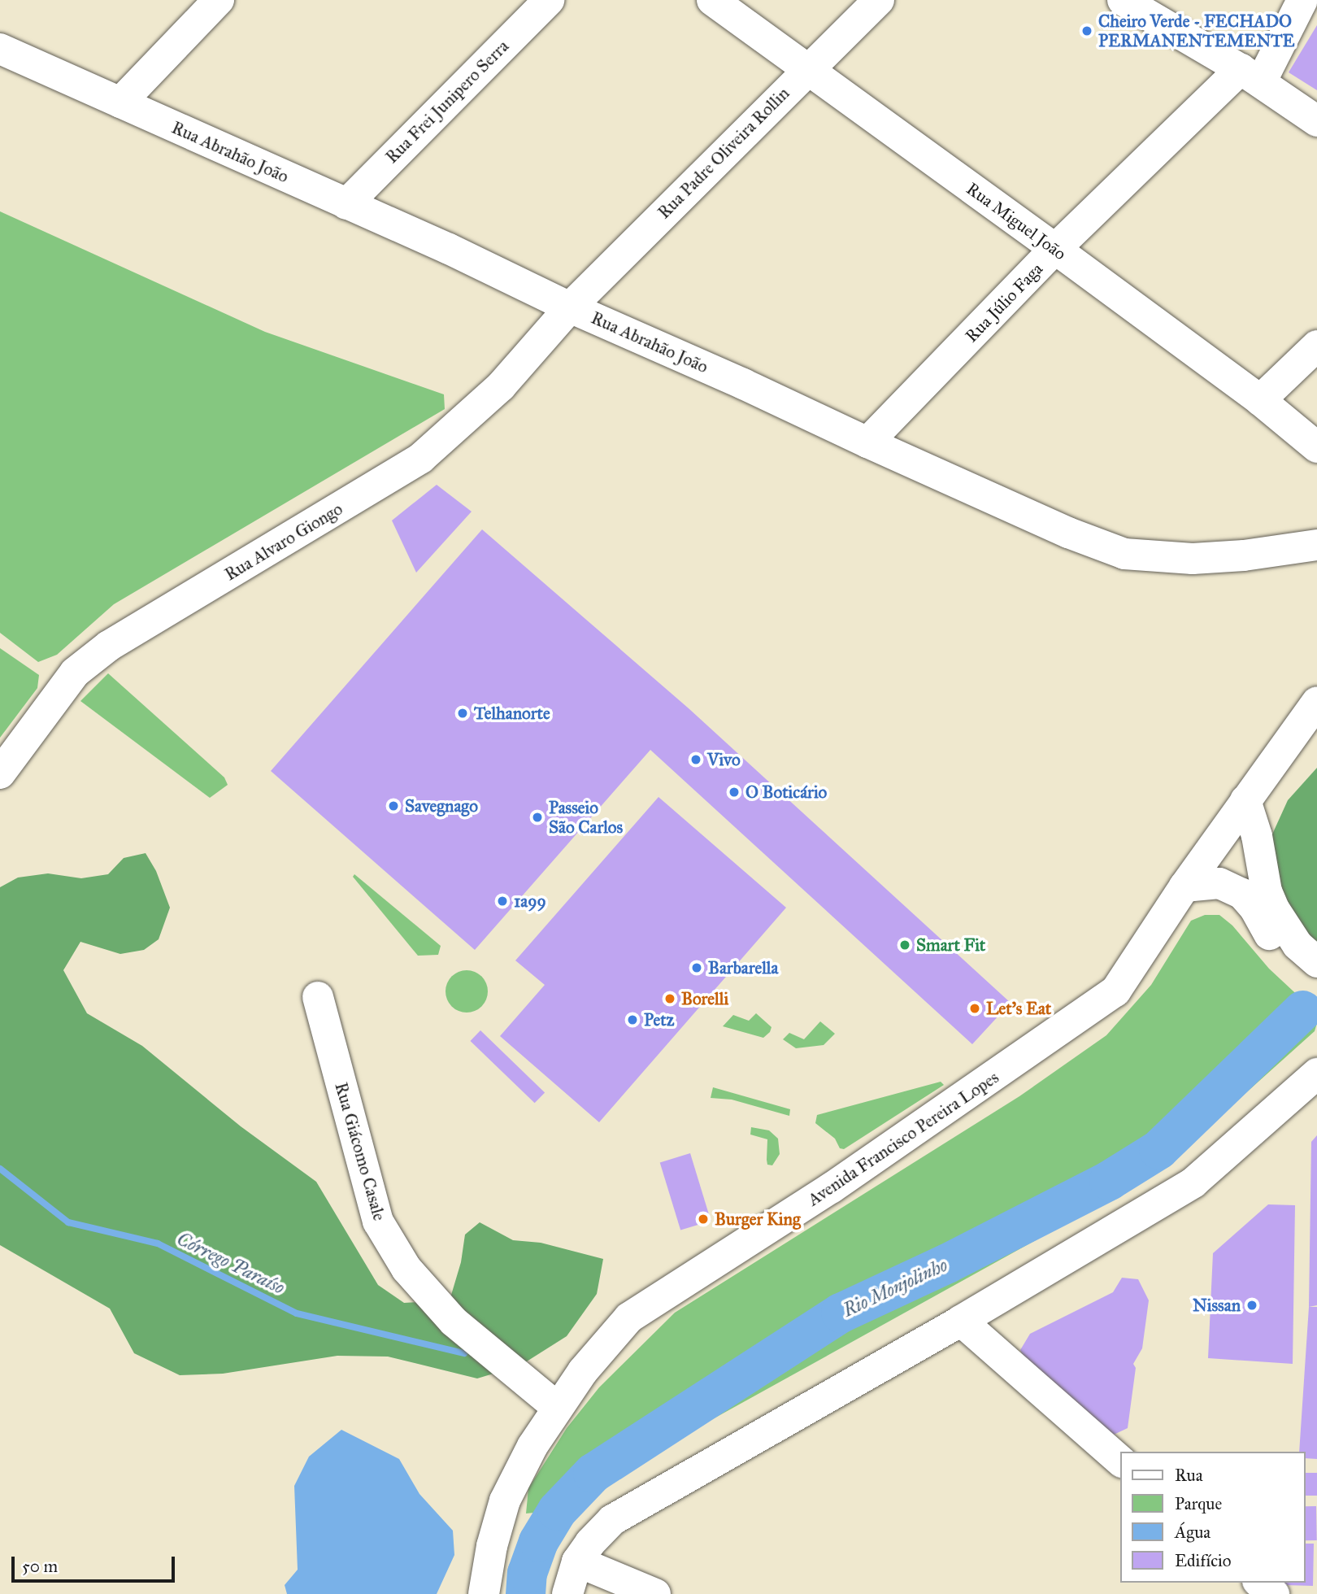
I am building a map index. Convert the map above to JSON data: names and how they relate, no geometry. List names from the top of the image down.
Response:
{
  "streets": {
    "street": [
      "Rua Frei Junipero Serra",
      "Rua Abrahão João",
      "Rua Padre Oliveira Rollin",
      "Rua Miguel João",
      "Rua Júlio Faga",
      "Rua Alvaro Giongo",
      "Avenida Francisco Pereira Lopes",
      "Rua Giácomo Casale"
    ]
  },
  "crossings": [
    ["Rua Frei Junipero Serra", "Rua Abrahão João"],
    ["Rua Abrahão João", "Rua Padre Oliveira Rollin"],
    ["Rua Abrahão João", "Rua Júlio Faga"],
    ["Rua Abrahão João", "Rua Alvaro Giongo"],
    ["Rua Padre Oliveira Rollin", "Rua Miguel João"],
    ["Rua Padre Oliveira Rollin", "Rua Alvaro Giongo"],
    ["Rua Miguel João", "Rua Júlio Faga"],
    ["Avenida Francisco Pereira Lopes", "Rua Giácomo Casale"]
  ],
  "water": ["Córrego Paraíso", "Rio Monjolinho"],
  "places": [
    "Cheiro Verde - FECHADO PERMANENTEMENTE",
    "Telhanorte",
    "Vivo",
    "O Boticário",
    "Savegnago",
    "Passeio São Carlos",
    "1a99",
    "Smart Fit",
    "Barbarella",
    "Borelli",
    "Let's Eat",
    "Petz",
    "Burger King",
    "Nissan"
  ],
  "legend": [
    "Rua",
    "Parque",
    "Água",
    "Edifício"
  ],
  "scale_bar": "50 m"
}
